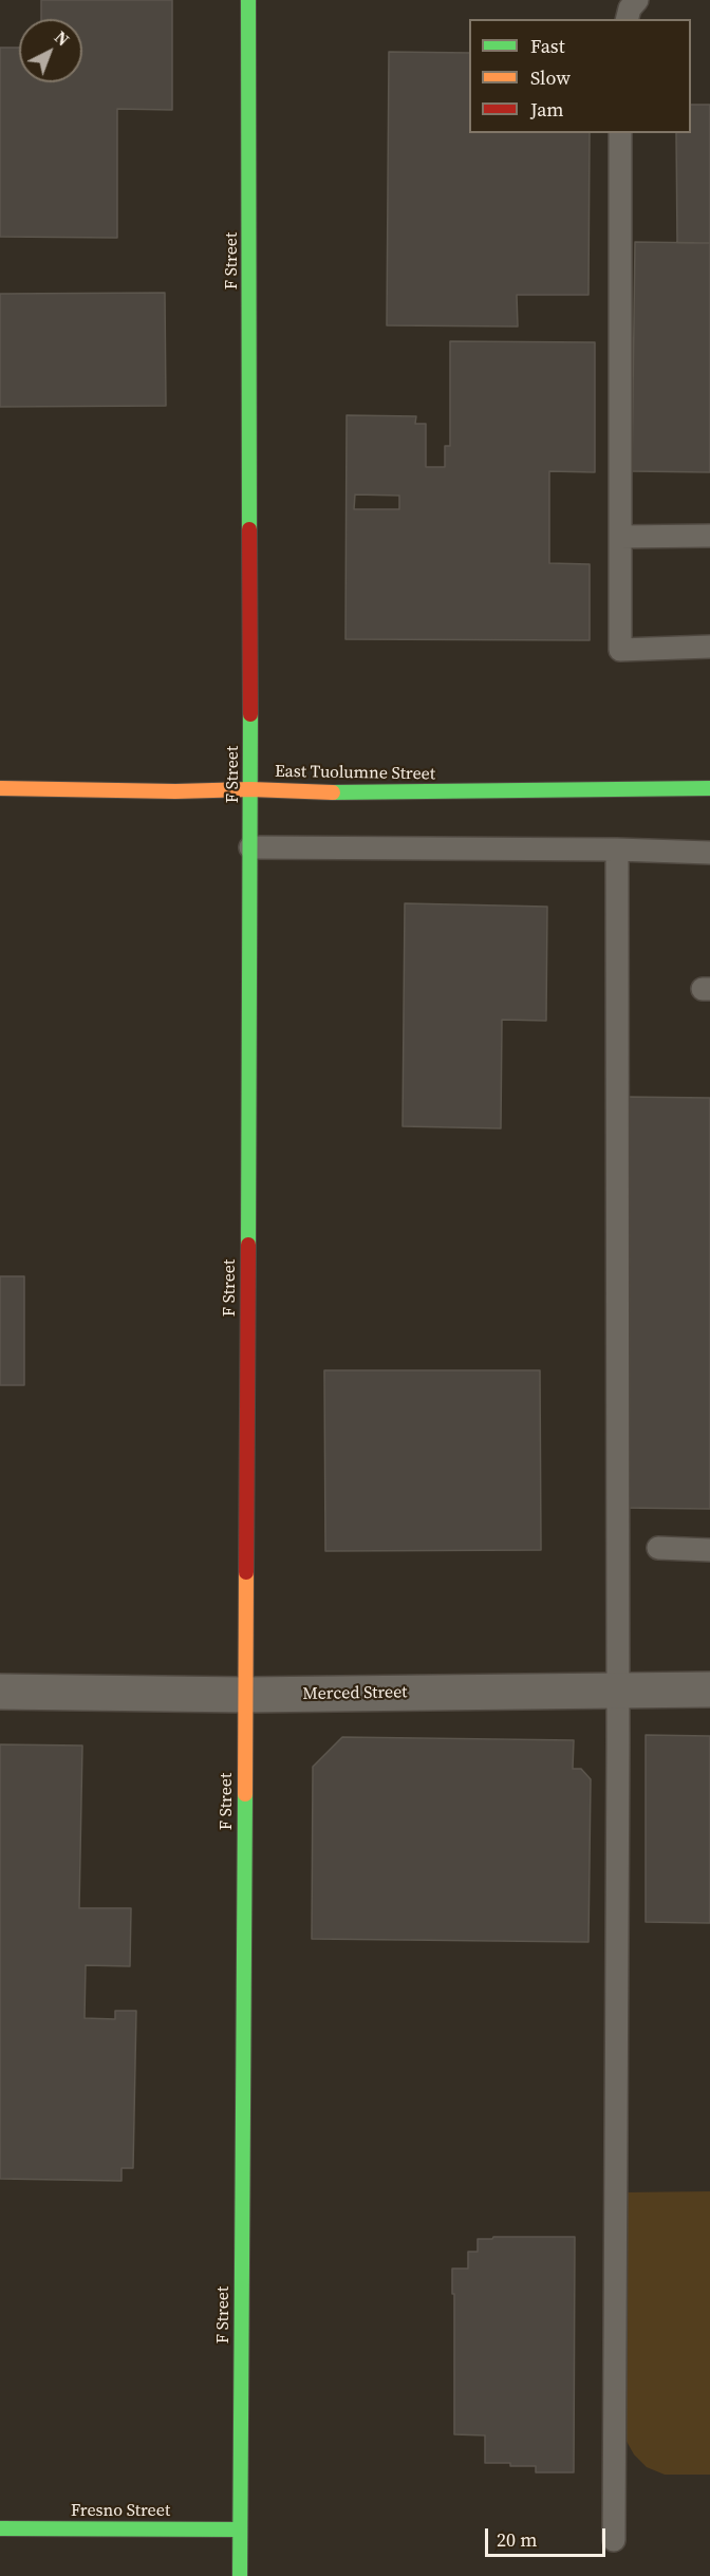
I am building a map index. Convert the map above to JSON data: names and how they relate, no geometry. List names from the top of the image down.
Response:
{
  "streets": {
    "street": [
      "F Street",
      "East Tuolumne Street",
      "Merced Street",
      "Fresno Street"
    ]
  },
  "crossings": [
    ["F Street", "East Tuolumne Street"],
    ["F Street", "Merced Street"],
    ["F Street", "Fresno Street"]
  ],
  "legend": ["Fast", "Slow", "Jam"],
  "scale_bar": "20 m",
  "north": "top right"
}
